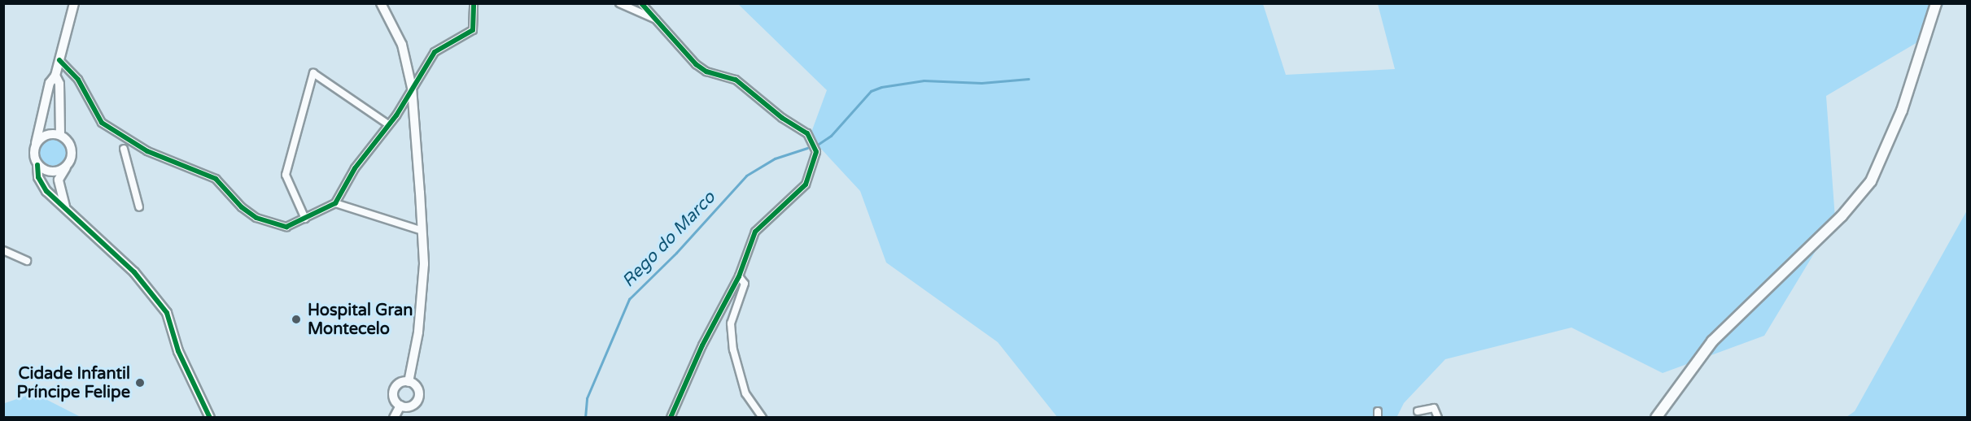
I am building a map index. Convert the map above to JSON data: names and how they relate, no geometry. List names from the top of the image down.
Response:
{
  "water": ["Rego do Marco"],
  "places": ["Hospital Gran Montecelo", "Cidade Infantil Príncipe Felipe"]
}
